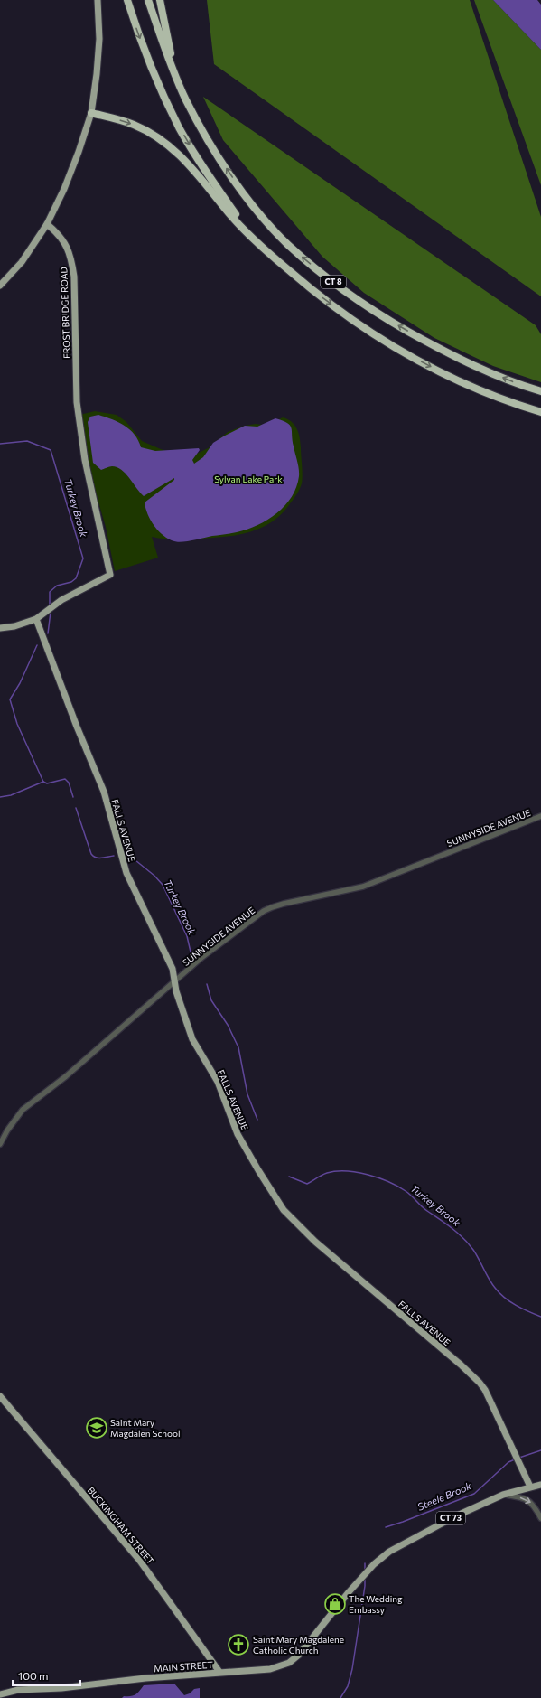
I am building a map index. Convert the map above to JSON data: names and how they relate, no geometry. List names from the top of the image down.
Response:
{
  "streets": {
    "highway": ["CT 8"],
    "main road": [
      "FROST BRIDGE ROAD",
      "FALLS AVENUE",
      "CT 73",
      "BUCKINGHAM STREET",
      "MAIN STREET"
    ],
    "street": ["SUNNYSIDE AVENUE"]
  },
  "crossings": [
    ["FROST BRIDGE ROAD", "FALLS AVENUE"],
    ["SUNNYSIDE AVENUE", "FALLS AVENUE"],
    ["FALLS AVENUE", "CT 73"],
    ["CT 73", "MAIN STREET"],
    ["BUCKINGHAM STREET", "MAIN STREET"]
  ],
  "water": ["Turkey Brook", "Steele Brook"],
  "parks": ["Sylvan Lake Park"],
  "places": {
    "school or university": ["Saint Mary Magdalen School"],
    "shop": ["The Wedding Embassy"],
    "church": ["Saint Mary Magdalene Catholic Church"]
  },
  "scale_bar": "100 m"
}
